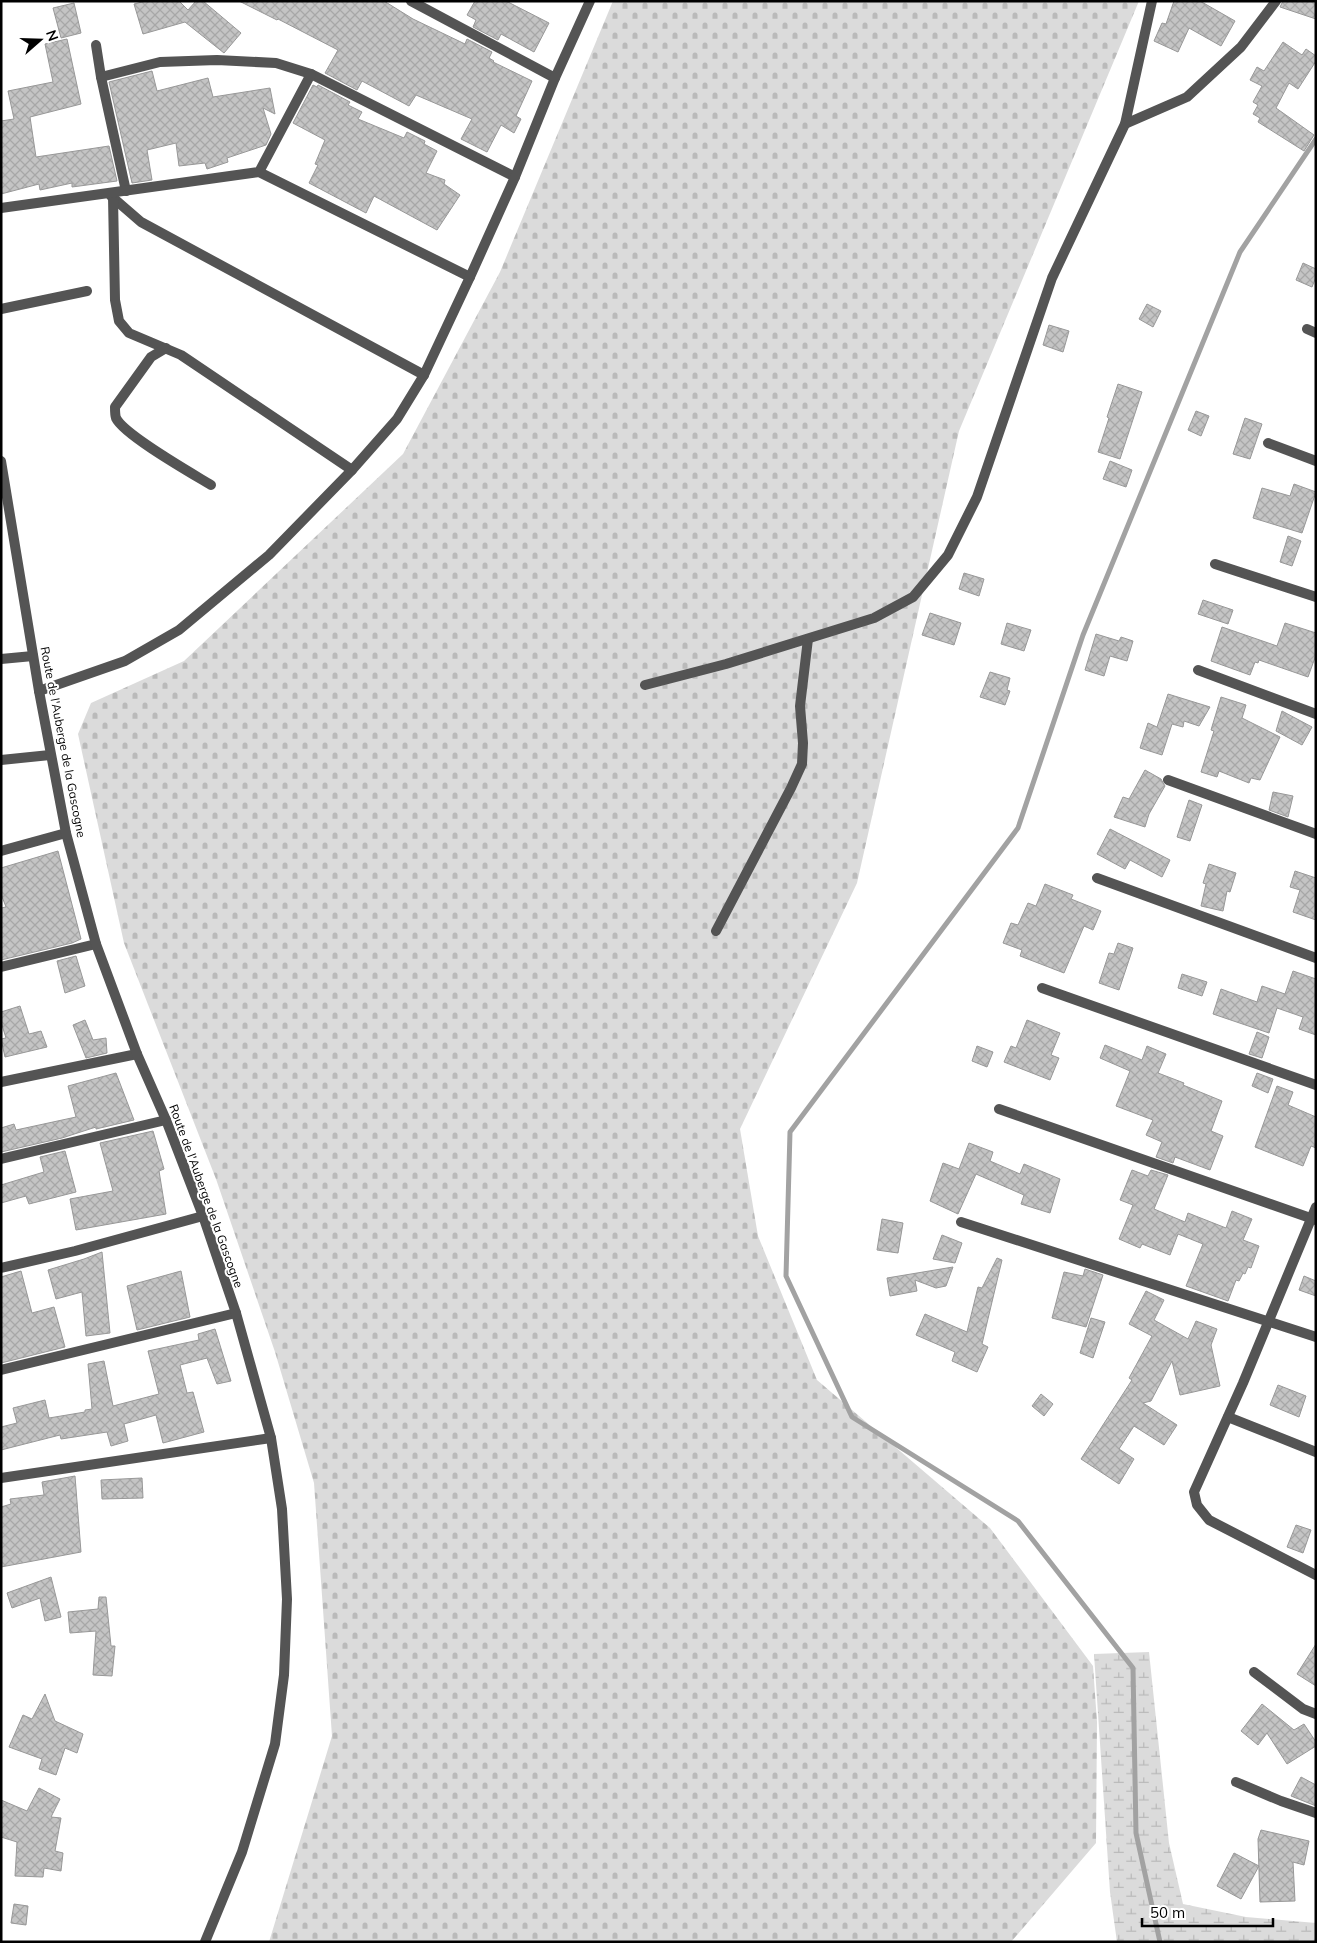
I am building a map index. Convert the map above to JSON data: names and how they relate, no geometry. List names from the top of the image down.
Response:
{
  "streets": {
    "street": ["Route de l'Auberge de la Gascogne"]
  },
  "scale_bar": "50 m",
  "north": "right"
}
